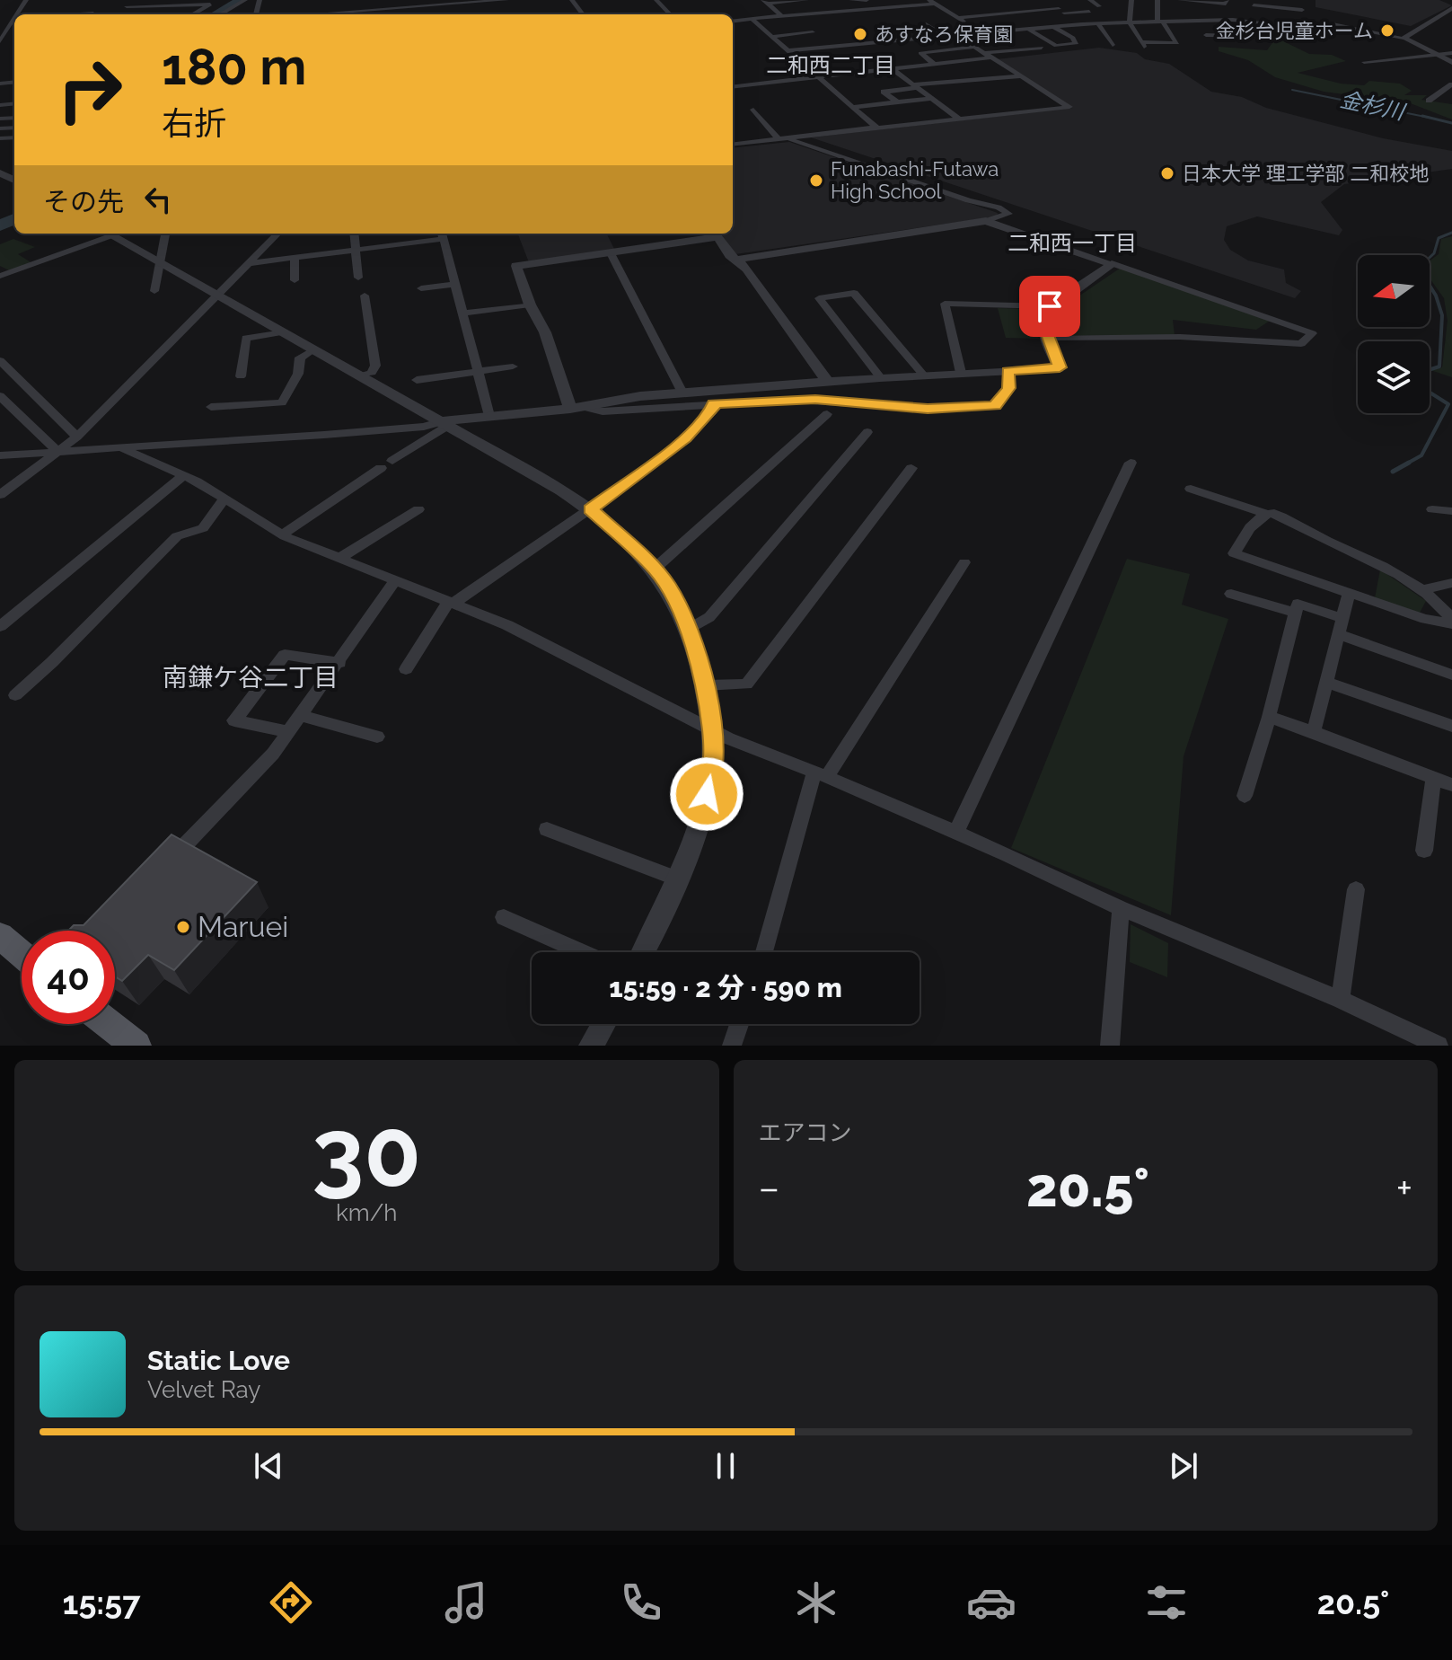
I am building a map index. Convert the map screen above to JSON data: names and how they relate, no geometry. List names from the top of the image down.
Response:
{
  "districts": ["二和西二丁目", "二和西一丁目", "南鎌ケ谷二丁目"],
  "water": ["金杉川"],
  "places": [
    "金杉台児童ホーム",
    "あすなろ保育園",
    "日本大学 理工学部 二和校地",
    "Funabashi-Futawa High School",
    "Maruei"
  ],
  "north": "left",
  "page": {
    "turn": ["180 m", "右折"],
    "then": "その先",
    "limit": "40",
    "trip": "15:59 · 2 分 · 590 m",
    "tile": [
      ["30", "km/h"],
      "エアコン"
    ],
    "heat": ["−", "20.5°", "+"],
    "song": ["Static Love", "Velvet Ray"],
    "tabs": ["15:57", "20.5°"]
  }
}
